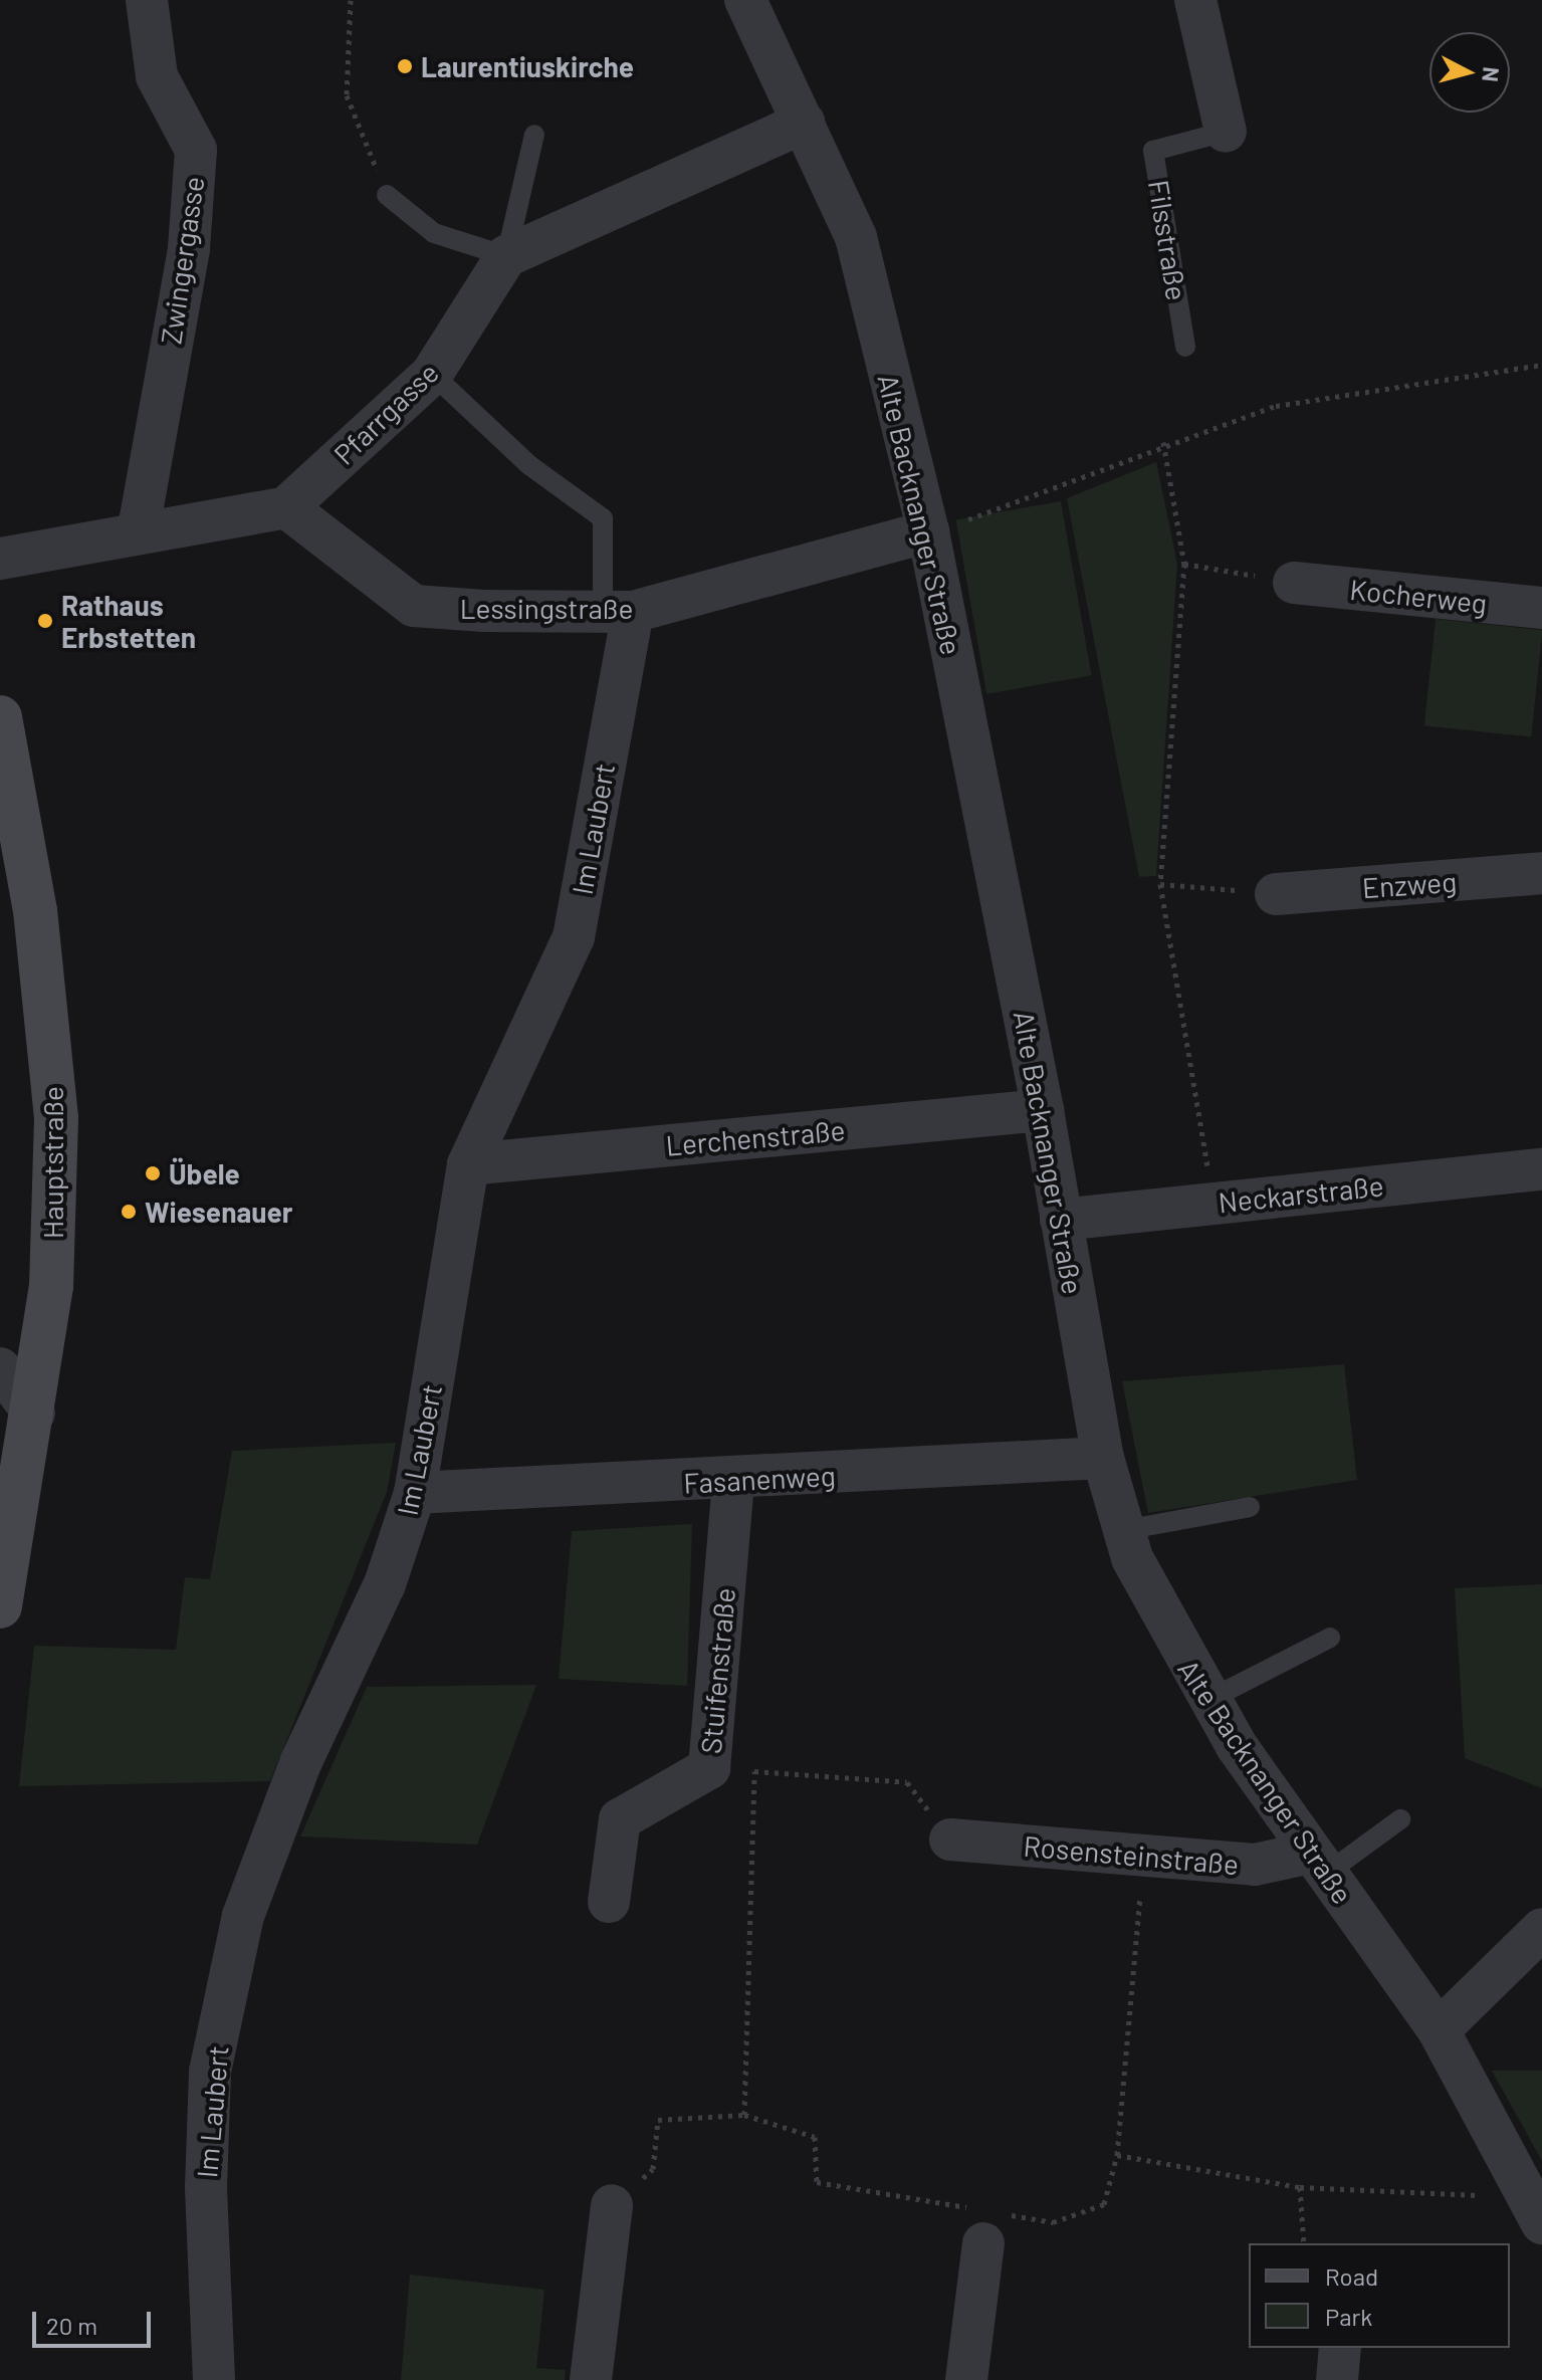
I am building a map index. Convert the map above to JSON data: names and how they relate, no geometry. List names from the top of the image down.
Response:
{
  "streets": {
    "street": [
      "Filsstraße",
      "Zwingergasse",
      "Pfarrgasse",
      "Alte Backnanger Straße",
      "Kocherweg",
      "Lessingstraße",
      "Im Laubert",
      "Enzweg",
      "Lerchenstraße",
      "Hauptstraße",
      "Neckarstraße",
      "Fasanenweg",
      "Stuifenstraße",
      "Rosensteinstraße"
    ]
  },
  "crossings": [
    ["Pfarrgasse", "Lessingstraße"],
    ["Alte Backnanger Straße", "Lessingstraße"],
    ["Alte Backnanger Straße", "Lerchenstraße"],
    ["Alte Backnanger Straße", "Neckarstraße"],
    ["Alte Backnanger Straße", "Fasanenweg"],
    ["Alte Backnanger Straße", "Rosensteinstraße"],
    ["Lessingstraße", "Im Laubert"],
    ["Im Laubert", "Lerchenstraße"],
    ["Im Laubert", "Fasanenweg"],
    ["Fasanenweg", "Stuifenstraße"]
  ],
  "places": [
    "Laurentiuskirche",
    "Rathaus Erbstetten",
    "Übele",
    "Wiesenauer"
  ],
  "legend": ["Road", "Park"],
  "scale_bar": "20 m",
  "north": "right"
}
